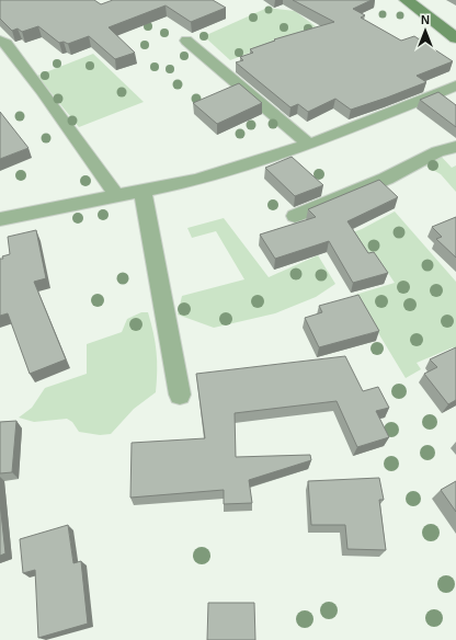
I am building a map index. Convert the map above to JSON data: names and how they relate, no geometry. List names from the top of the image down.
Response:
{
  "north": "top"
}
